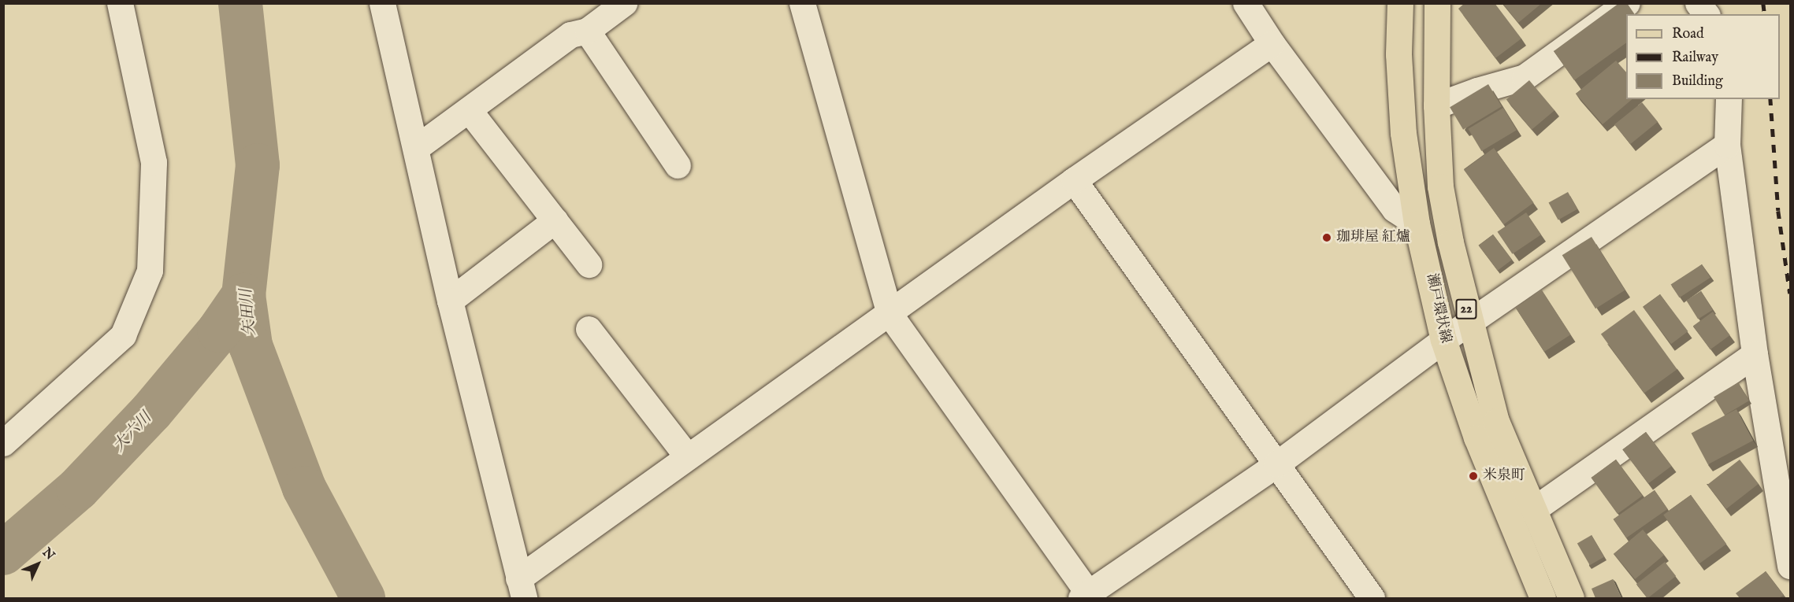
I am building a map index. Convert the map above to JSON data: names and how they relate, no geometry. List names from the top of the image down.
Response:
{
  "streets": {
    "main road": ["瀬戸環状線", "22"]
  },
  "water": ["矢田川", "大六川"],
  "places": ["珈琲屋 紅爐", "米泉町"],
  "legend": ["Road", "Railway", "Building"],
  "north": "top right"
}
